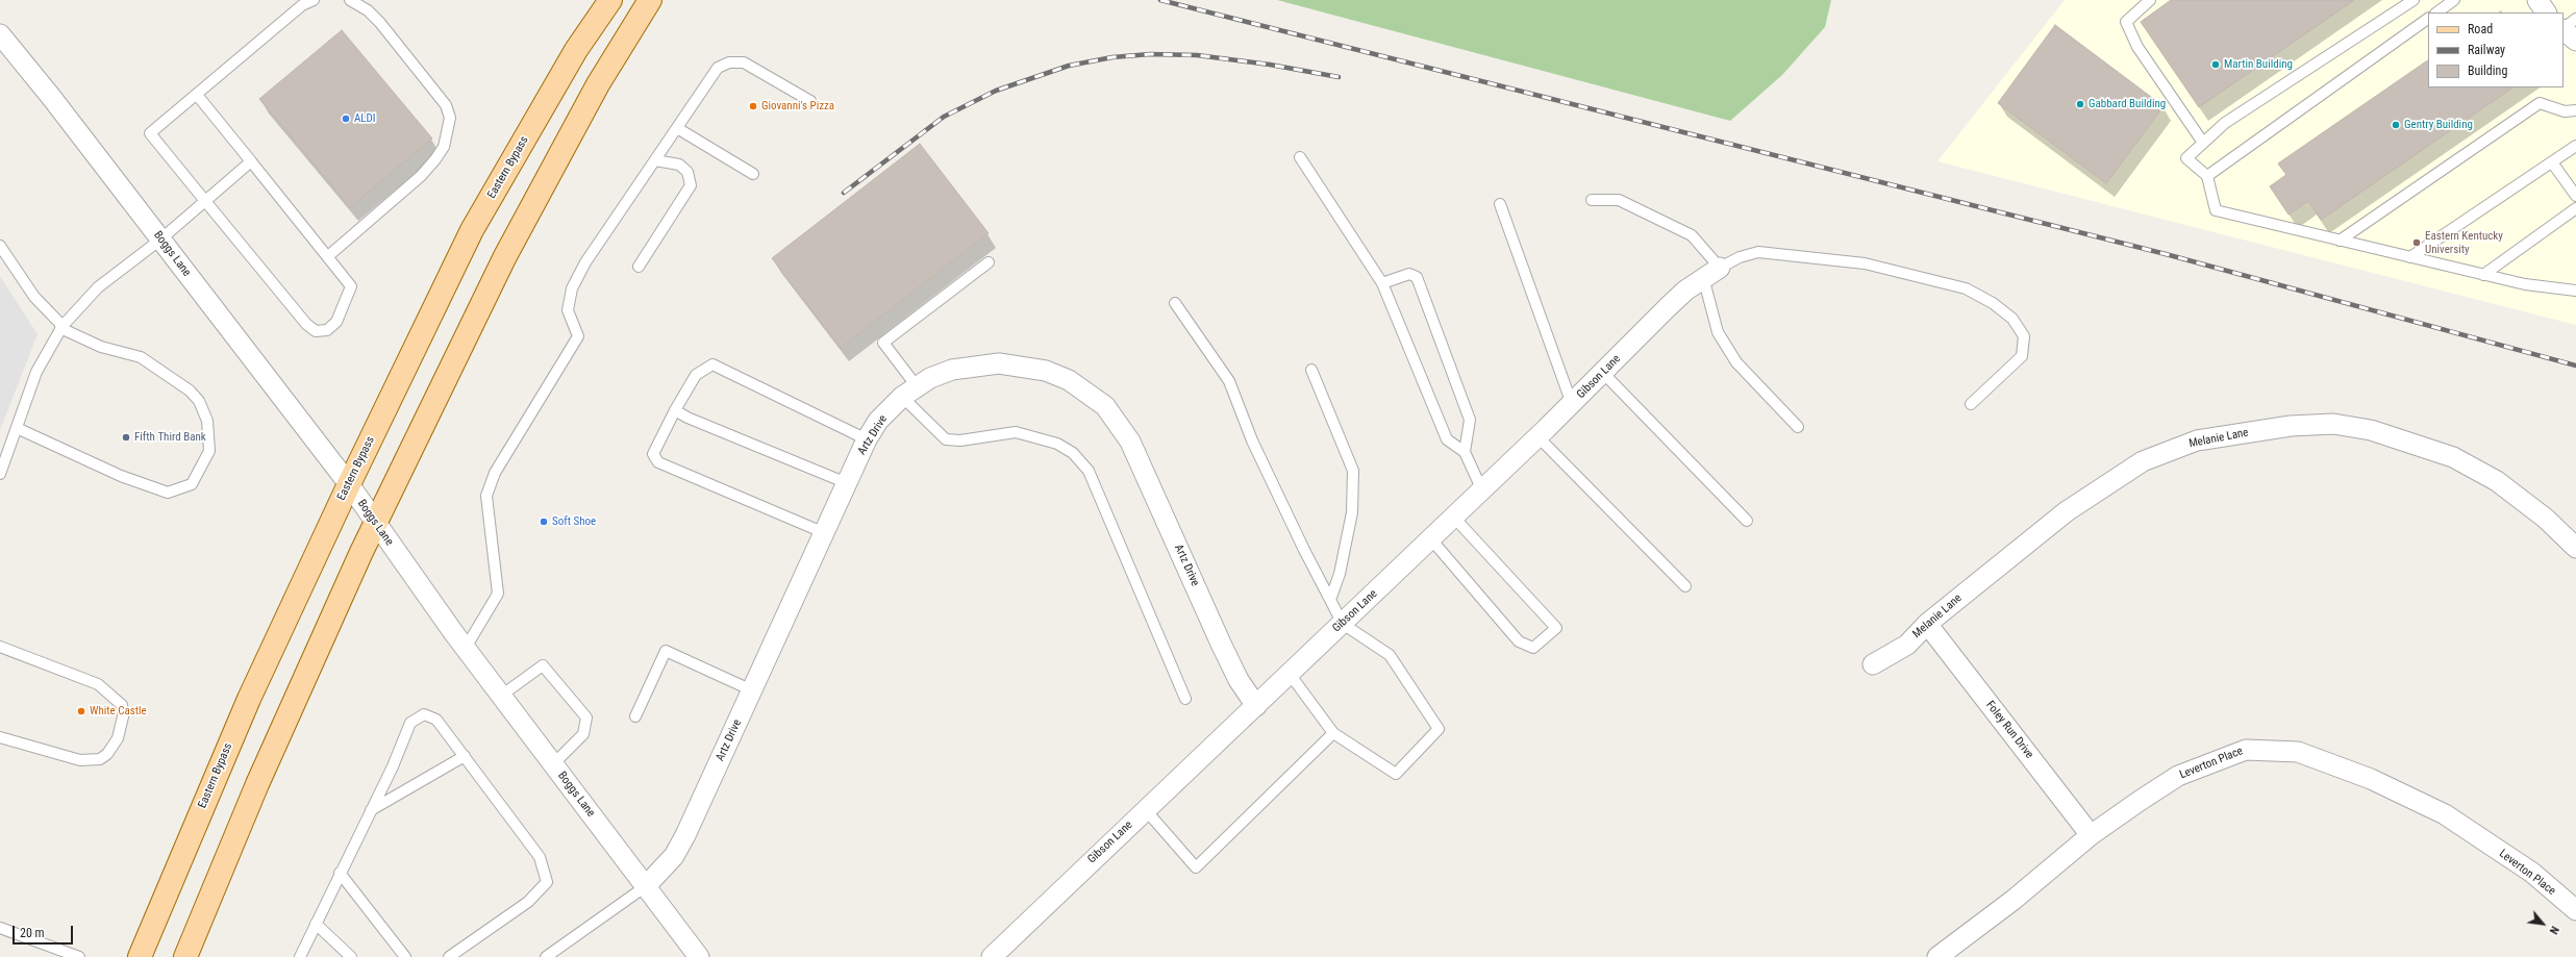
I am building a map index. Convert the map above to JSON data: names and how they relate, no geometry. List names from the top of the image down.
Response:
{
  "streets": {
    "main road": ["Eastern Bypass"],
    "street": [
      "Boggs Lane",
      "Gibson Lane",
      "Artz Drive",
      "Melanie Lane",
      "Foley Run Drive",
      "Leverton Place"
    ]
  },
  "crossings": [
    ["Eastern Bypass", "Boggs Lane"],
    ["Boggs Lane", "Artz Drive"],
    ["Gibson Lane", "Artz Drive"],
    ["Melanie Lane", "Foley Run Drive"],
    ["Foley Run Drive", "Leverton Place"]
  ],
  "places": [
    "Martin Building",
    "Gabbard Building",
    "Giovanni's Pizza",
    "ALDI",
    "Gentry Building",
    "Eastern Kentucky University",
    "Fifth Third Bank",
    "Soft Shoe",
    "White Castle"
  ],
  "legend": ["Road", "Railway", "Building"],
  "scale_bar": "20 m",
  "north": "bottom right"
}
